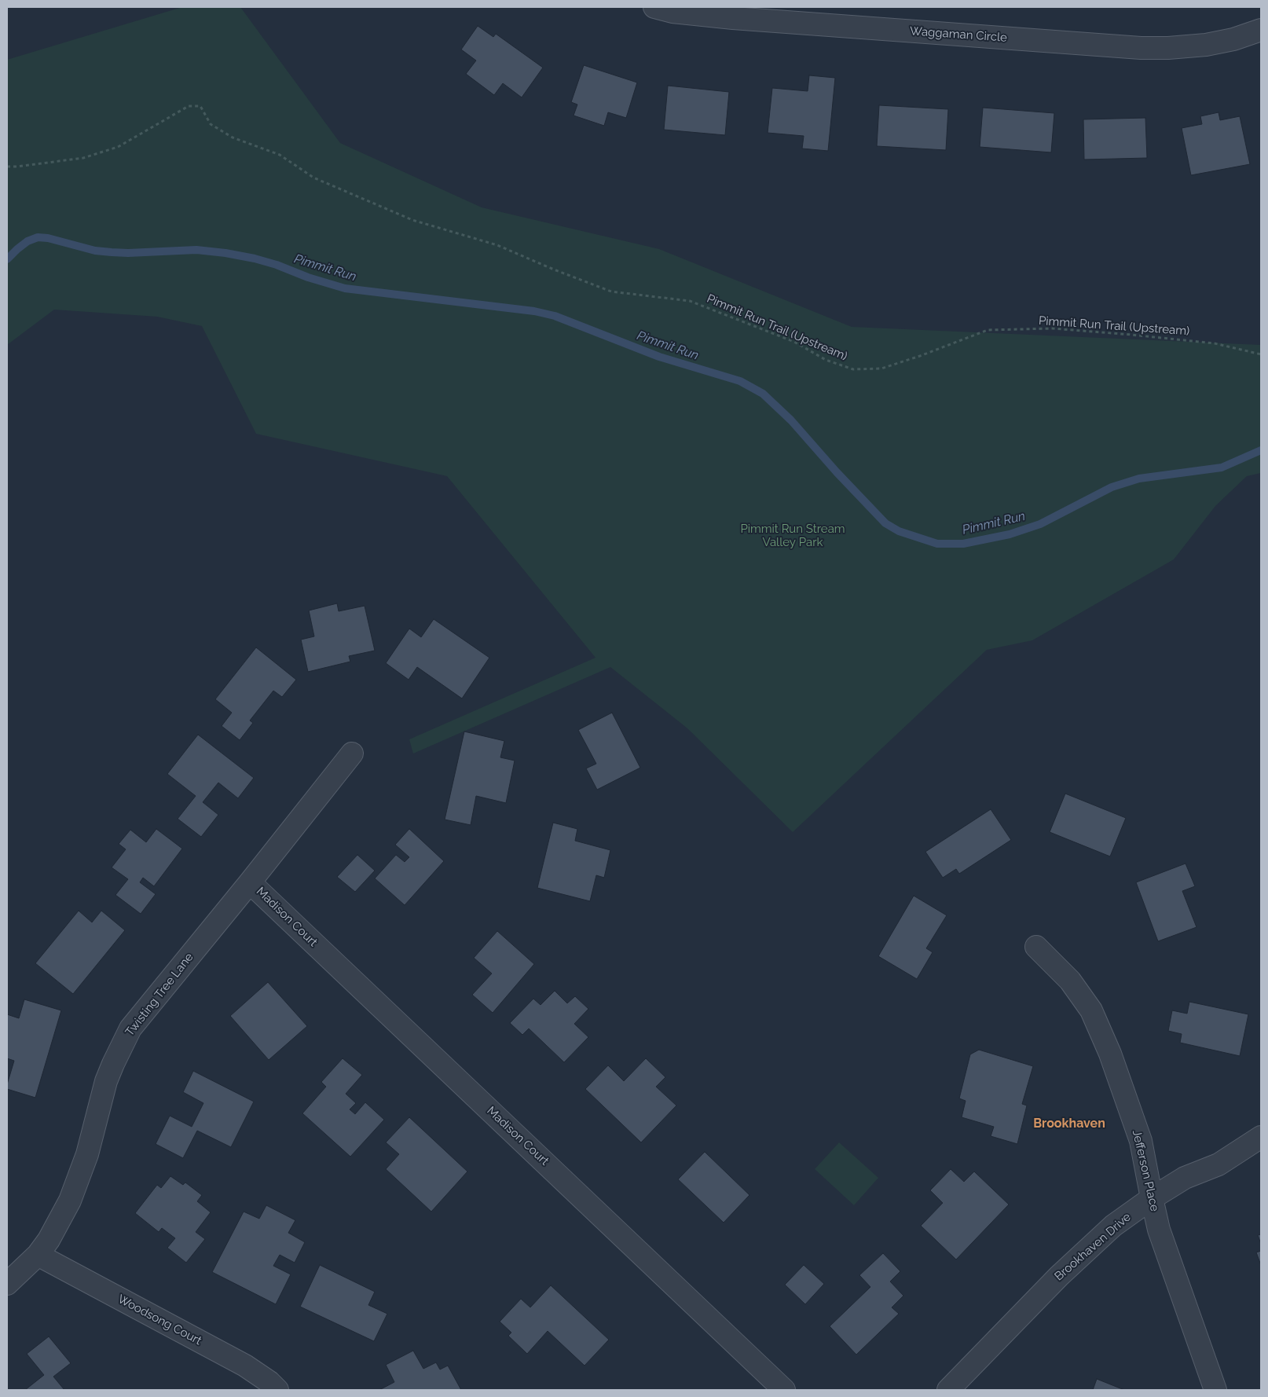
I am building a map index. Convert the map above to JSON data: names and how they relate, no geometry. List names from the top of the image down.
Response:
{
  "streets": {
    "street": [
      "Waggaman Circle",
      "Madison Court",
      "Twisting Tree Lane",
      "Jefferson Place",
      "Brookhaven Drive",
      "Woodsong Court"
    ],
    "path": ["Pimmit Run Trail (Upstream)"]
  },
  "crossings": [
    ["Madison Court", "Twisting Tree Lane"],
    ["Twisting Tree Lane", "Woodsong Court"],
    ["Jefferson Place", "Brookhaven Drive"]
  ],
  "districts": ["Brookhaven"],
  "water": ["Pimmit Run"],
  "parks": ["Pimmit Run Stream Valley Park"]
}
